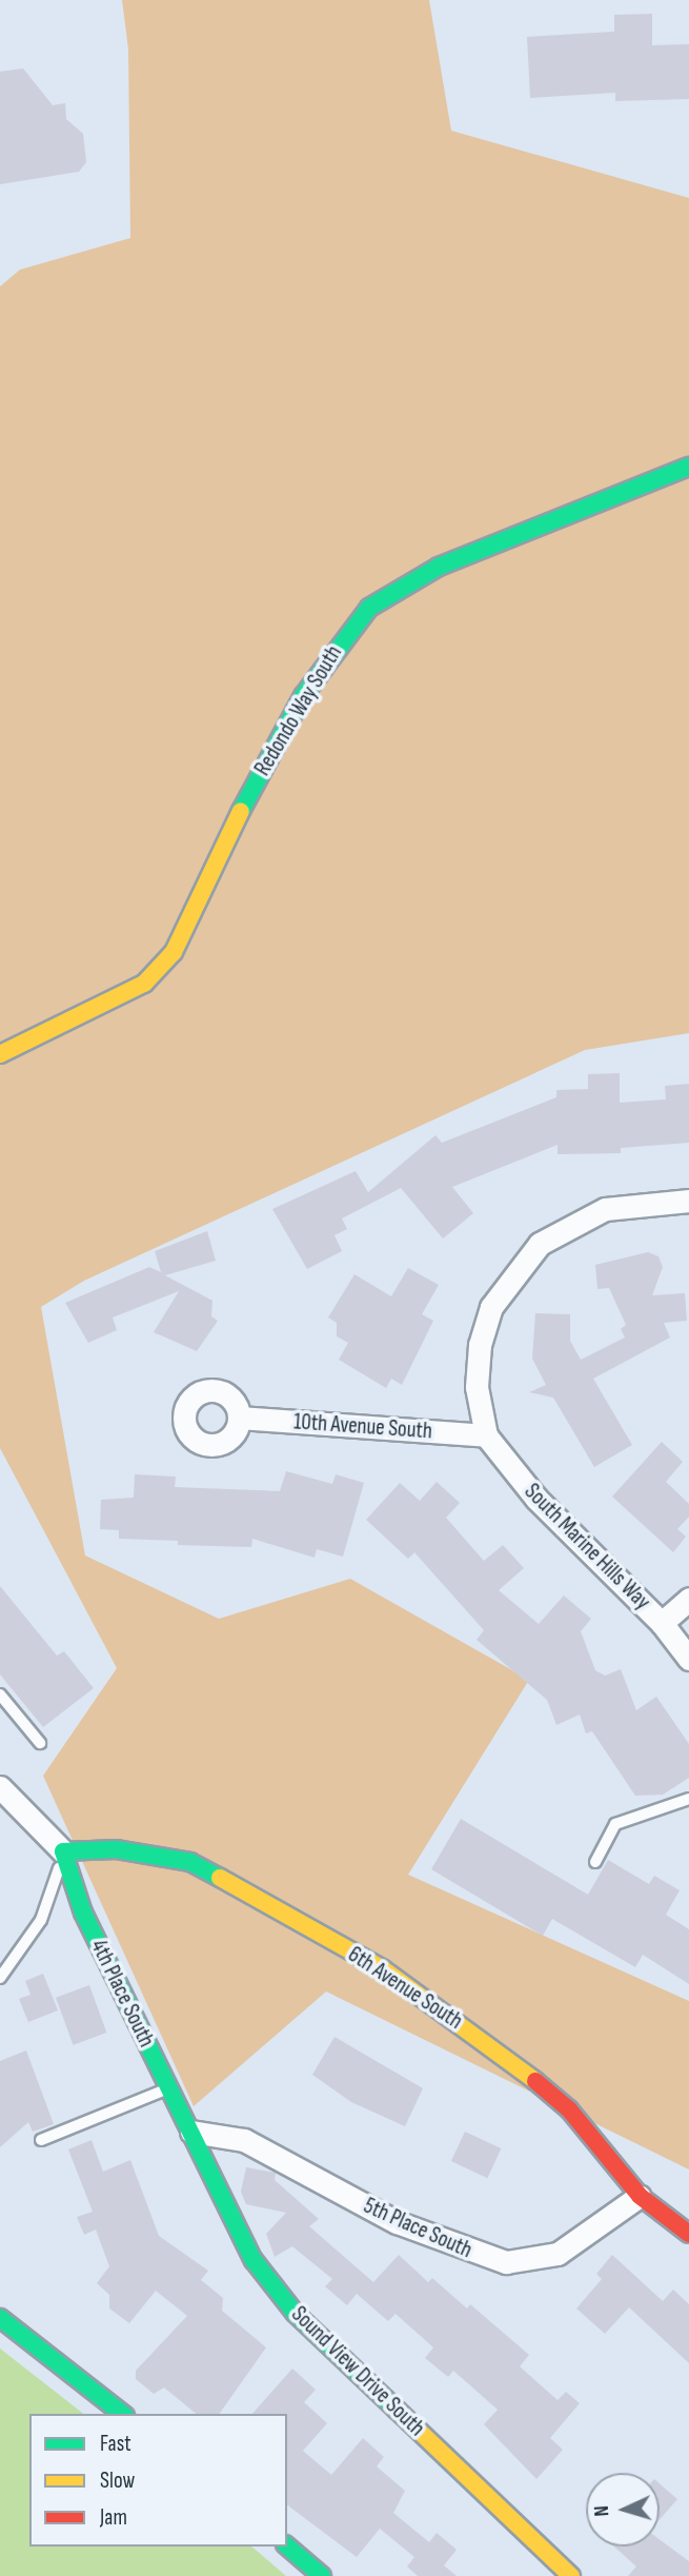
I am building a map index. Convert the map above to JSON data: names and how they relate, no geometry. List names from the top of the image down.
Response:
{
  "streets": {
    "street": [
      "Redondo Way South",
      "10th Avenue South",
      "South Marine Hills Way",
      "6th Avenue South",
      "4th Place South",
      "5th Place South",
      "Sound View Drive South"
    ]
  },
  "crossings": [
    ["10th Avenue South", "South Marine Hills Way"],
    ["6th Avenue South", "4th Place South"],
    ["6th Avenue South", "5th Place South"],
    ["4th Place South", "5th Place South"],
    ["4th Place South", "Sound View Drive South"],
    ["5th Place South", "Sound View Drive South"]
  ],
  "legend": ["Fast", "Slow", "Jam"],
  "north": "left"
}
